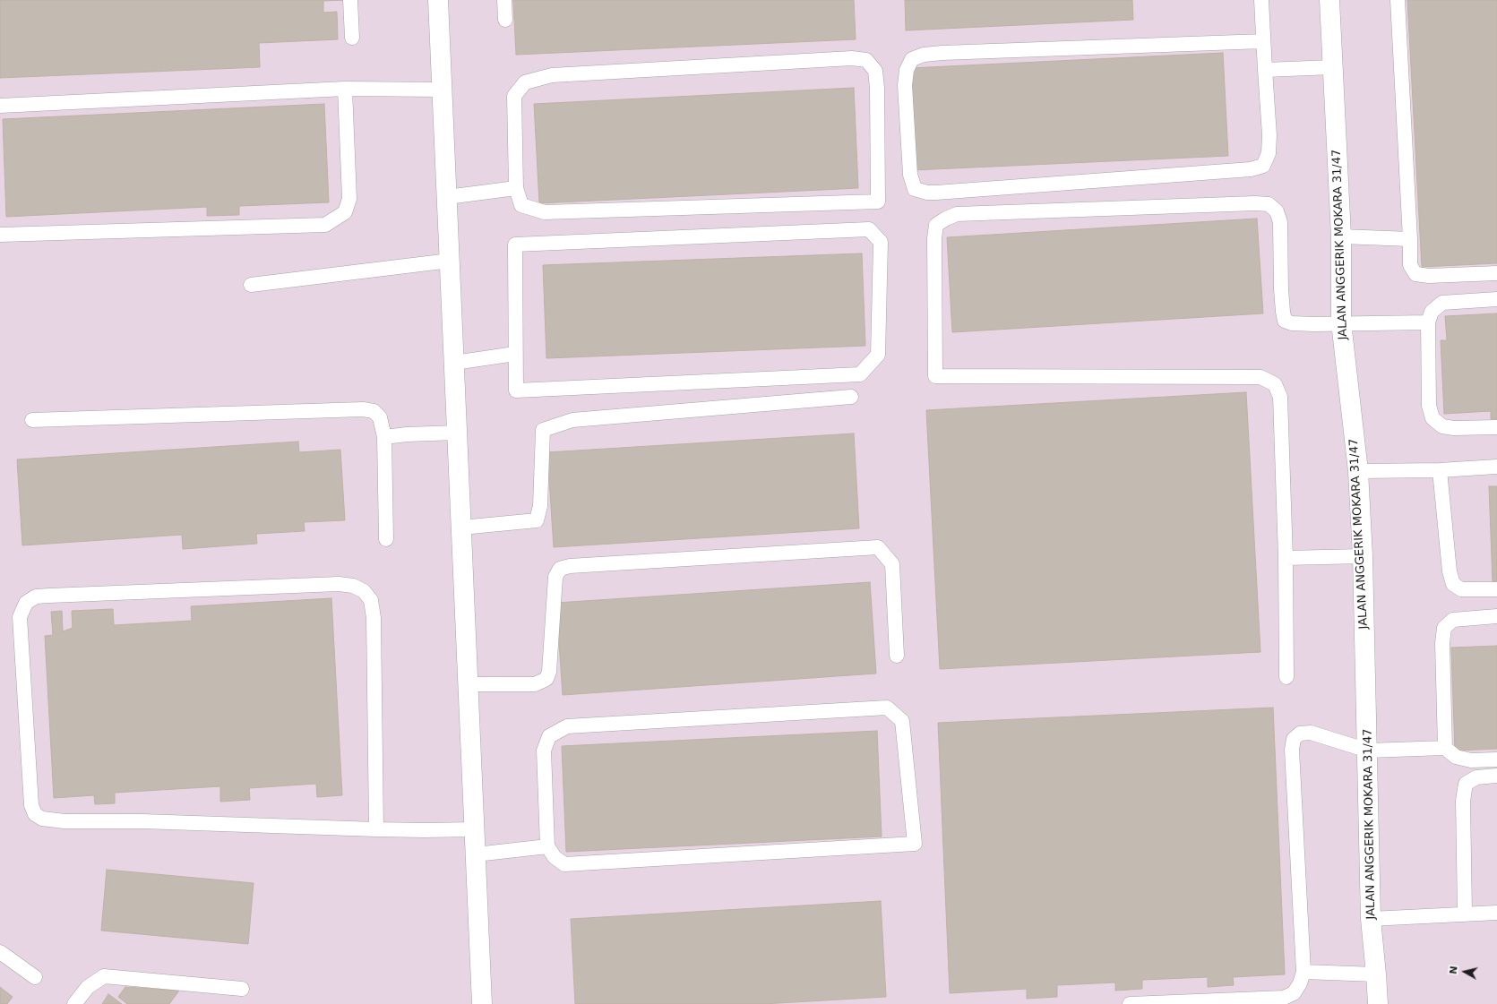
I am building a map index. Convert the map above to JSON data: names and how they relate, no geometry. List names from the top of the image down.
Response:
{
  "streets": {
    "street": ["JALAN ANGGERIK MOKARA 31/47"]
  },
  "north": "left"
}
